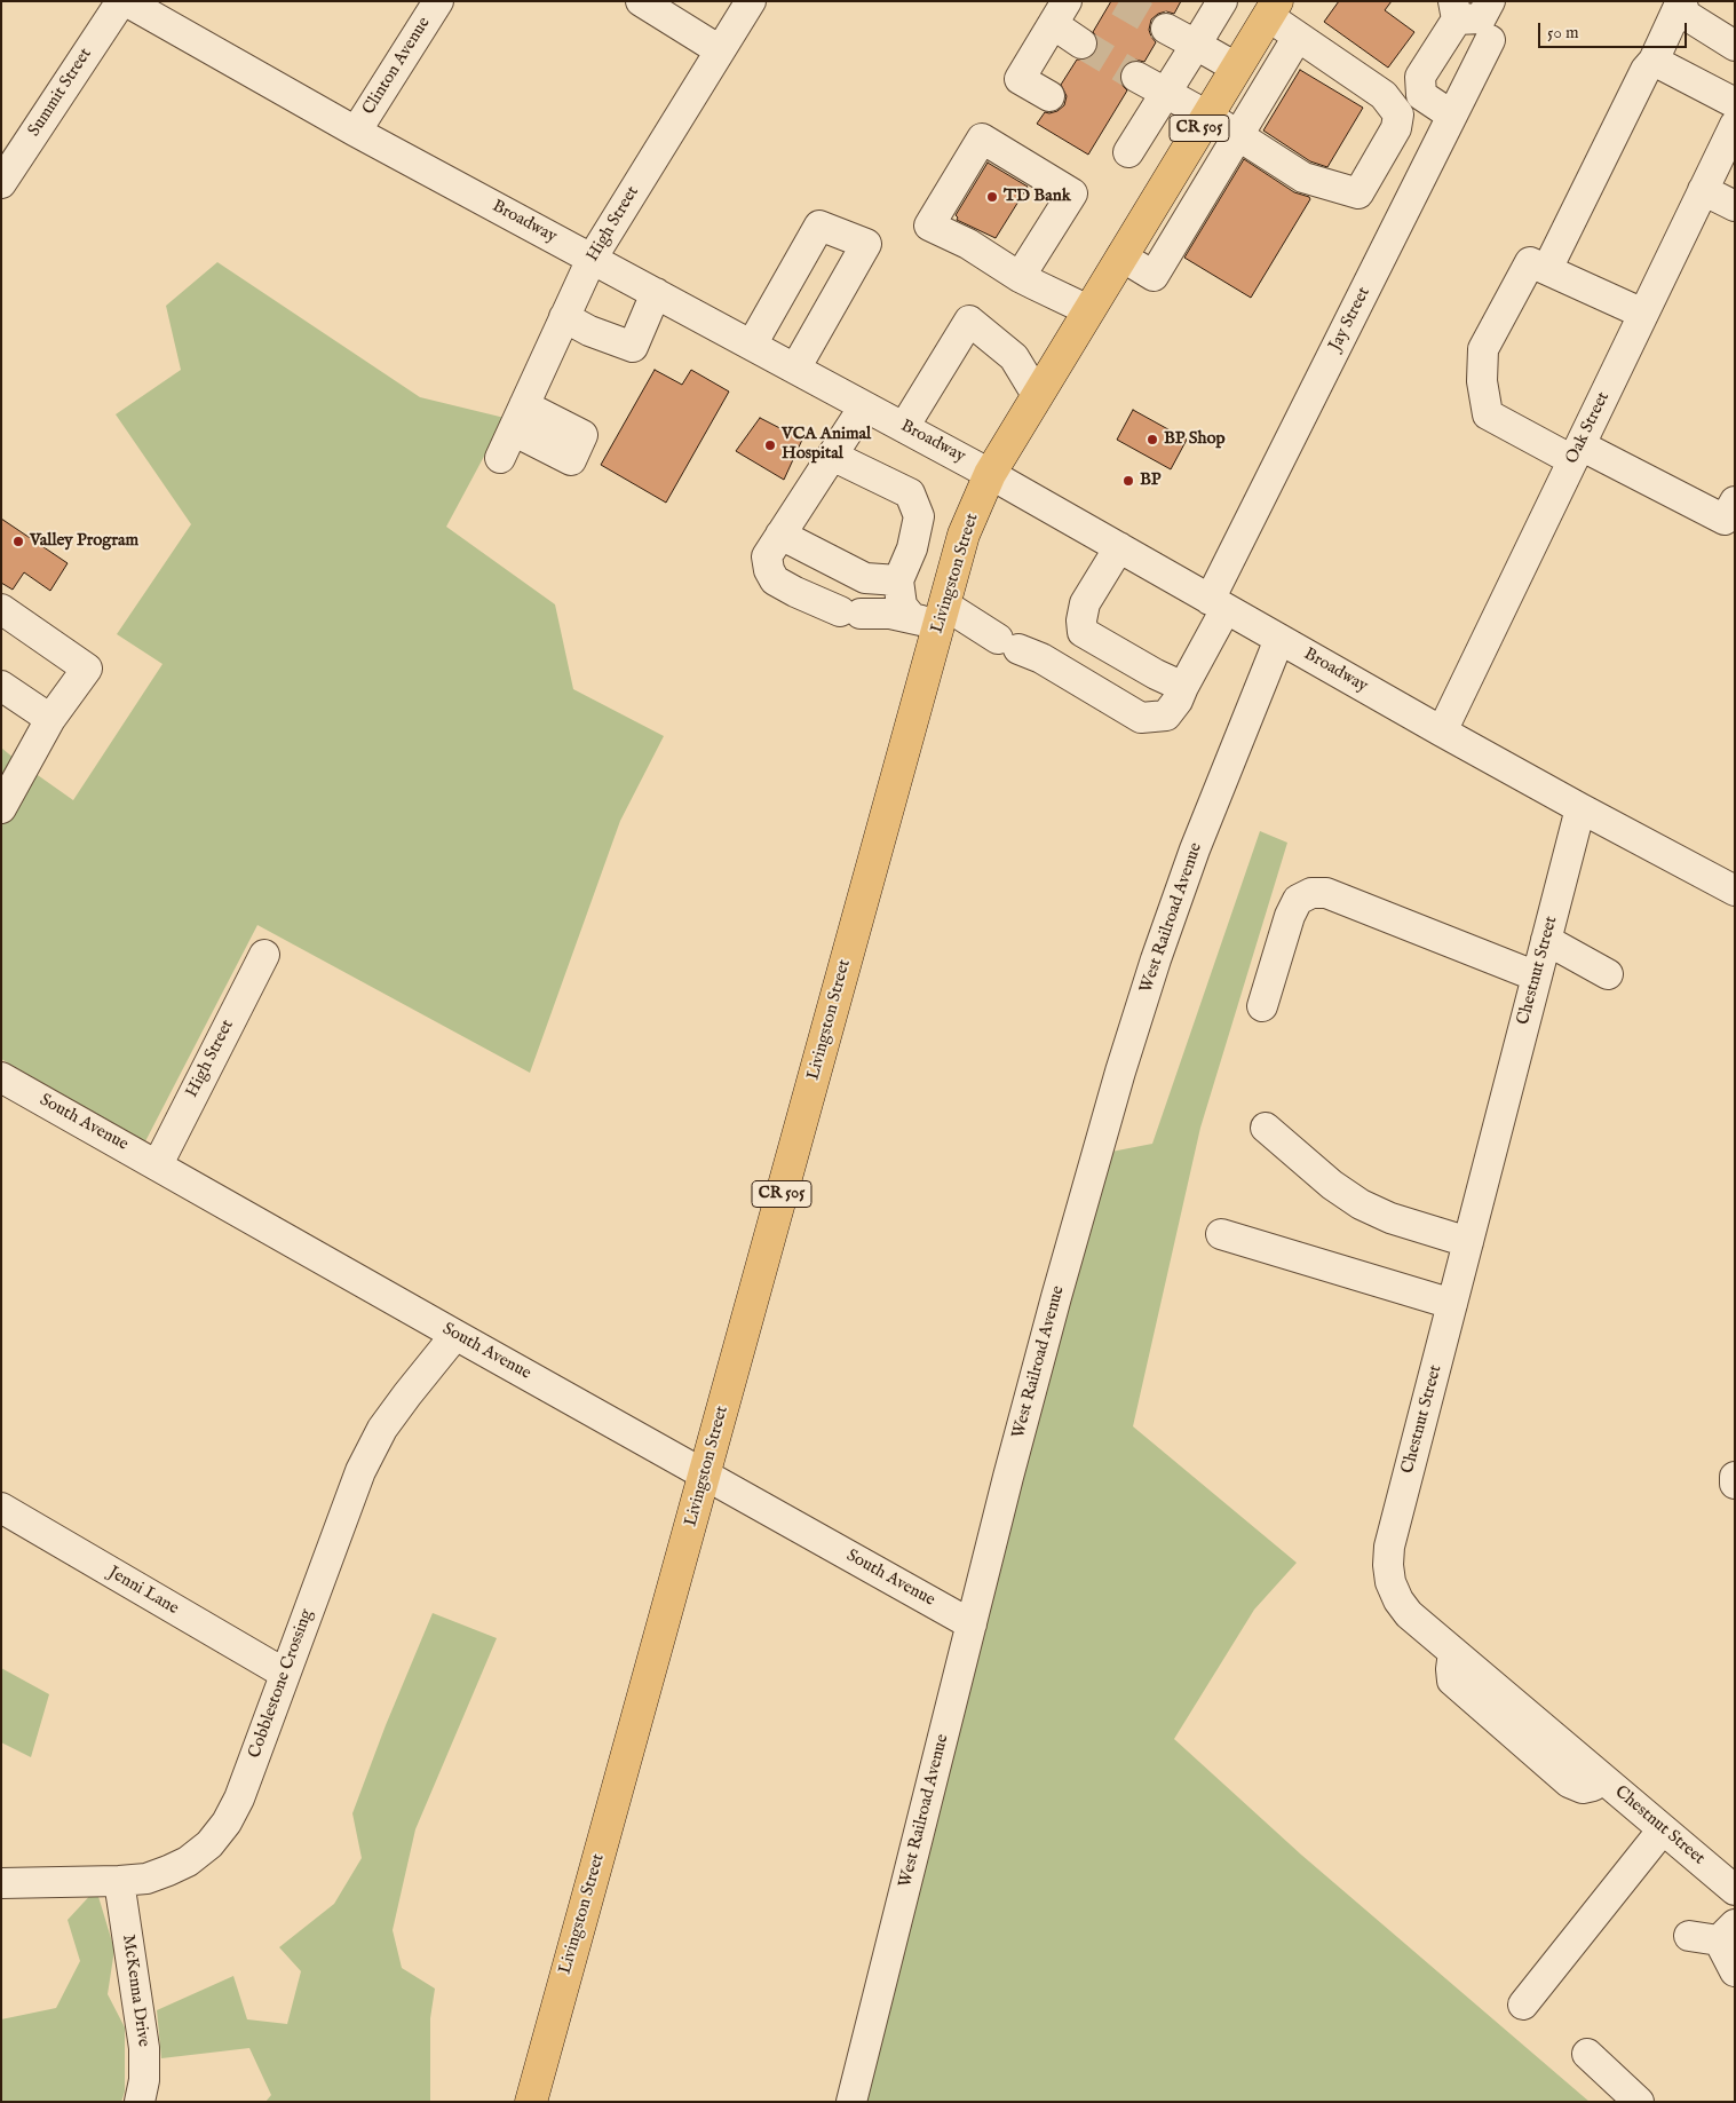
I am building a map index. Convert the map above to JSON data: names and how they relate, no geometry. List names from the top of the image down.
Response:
{
  "streets": {
    "main road": ["CR 505", "Livingston Street"],
    "street": [
      "Clinton Avenue",
      "Summit Street",
      "Broadway",
      "High Street",
      "Jay Street",
      "Oak Street",
      "West Railroad Avenue",
      "Chestnut Street",
      "South Avenue",
      "Jenni Lane",
      "Cobblestone Crossing",
      "McKenna Drive"
    ]
  },
  "crossings": [
    ["Clinton Avenue", "Broadway"],
    ["Broadway", "High Street"],
    ["Broadway", "Jay Street"],
    ["Broadway", "Oak Street"],
    ["Broadway", "Livingston Street"],
    ["Broadway", "West Railroad Avenue"],
    ["Broadway", "Chestnut Street"],
    ["High Street", "South Avenue"],
    ["Jay Street", "Livingston Street"],
    ["Livingston Street", "South Avenue"],
    ["West Railroad Avenue", "South Avenue"],
    ["South Avenue", "Cobblestone Crossing"],
    ["Jenni Lane", "Cobblestone Crossing"],
    ["Cobblestone Crossing", "McKenna Drive"]
  ],
  "places": [
    "TD Bank",
    "BP Shop",
    "VCA Animal Hospital",
    "BP",
    "Valley Program"
  ],
  "scale_bar": "50 m"
}
